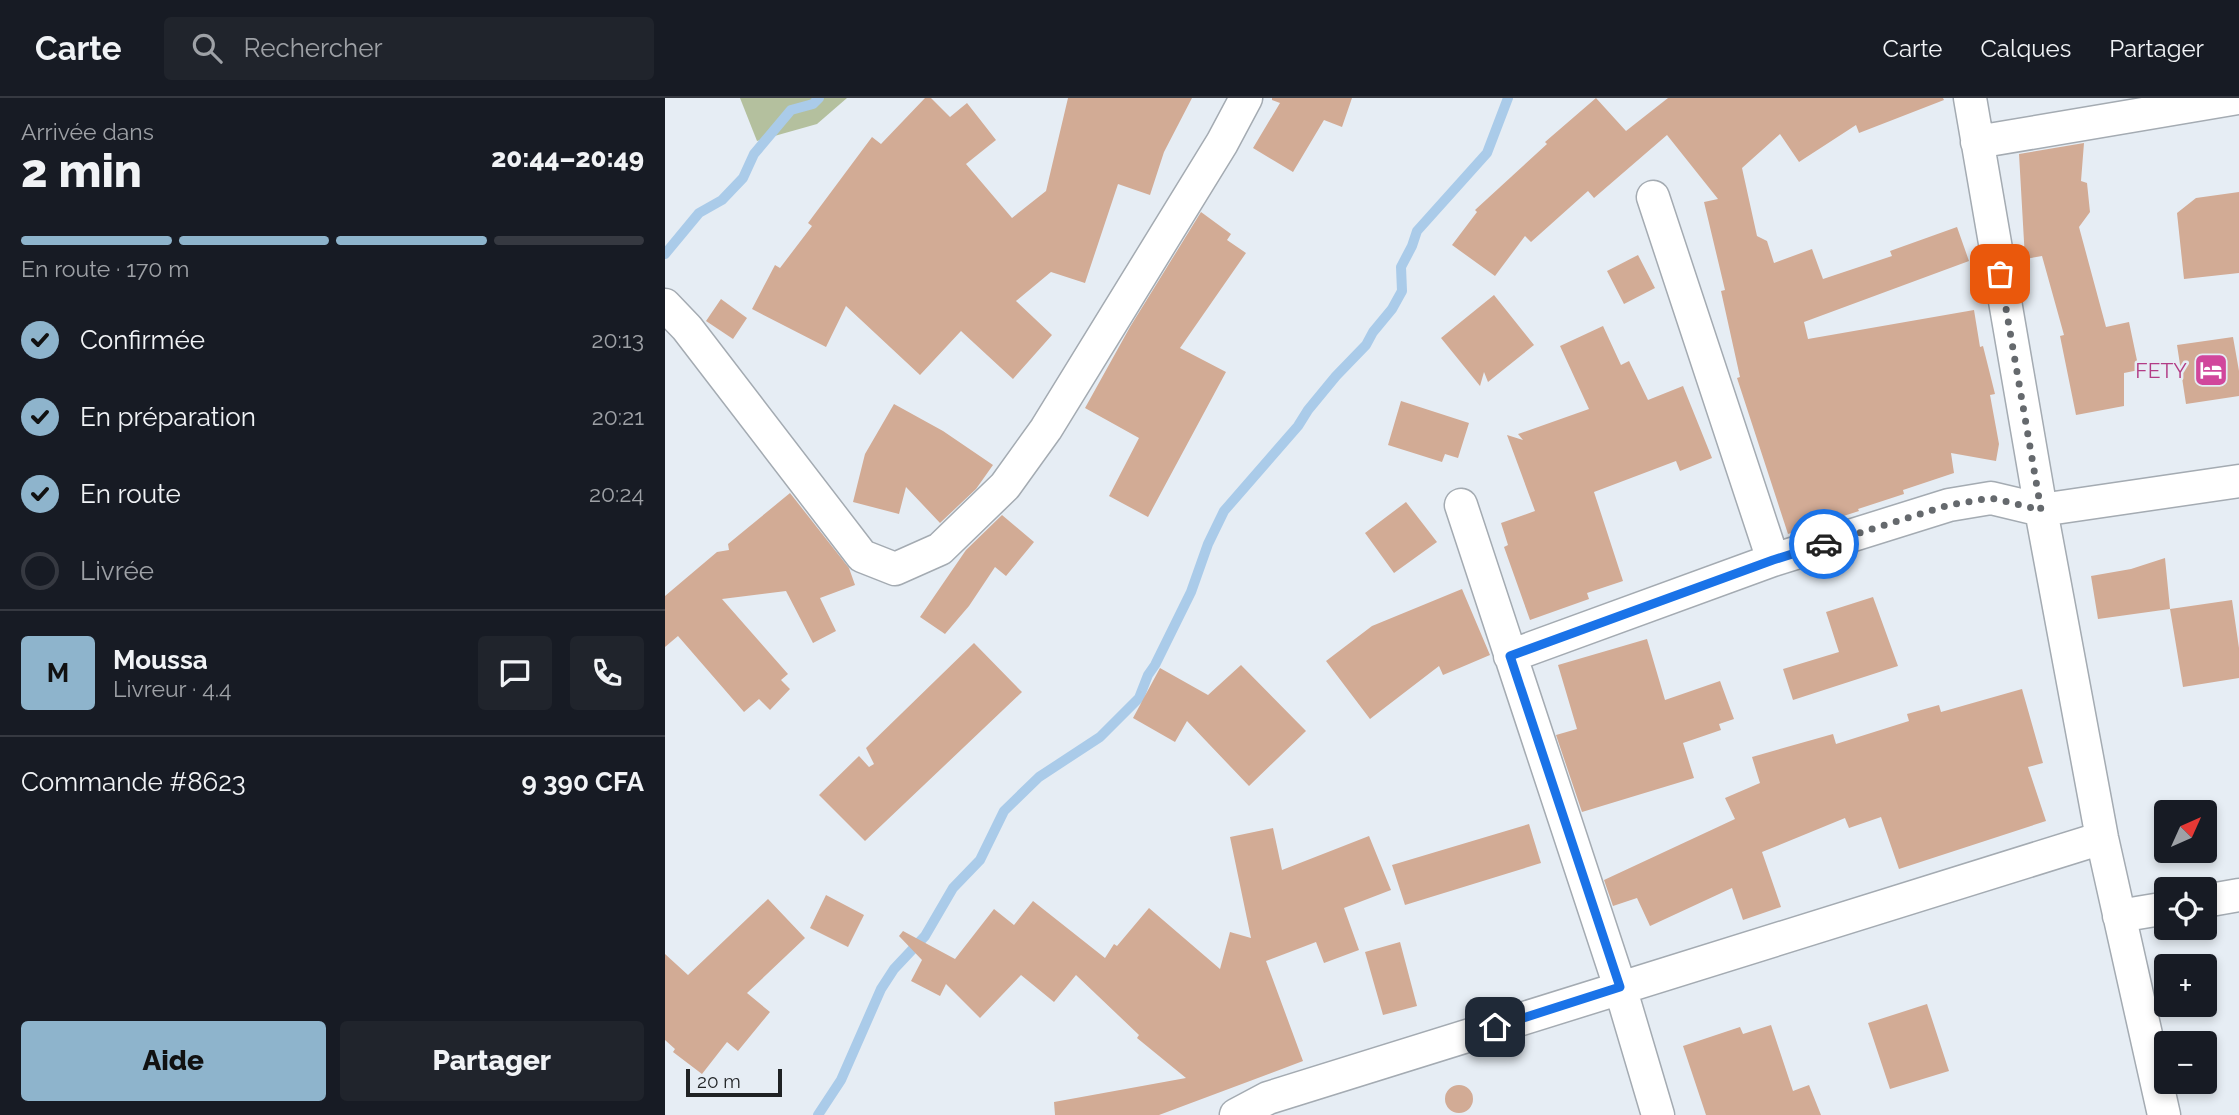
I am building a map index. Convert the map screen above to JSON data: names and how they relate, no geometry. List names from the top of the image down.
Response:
{
  "places": {
    "hotel": ["FETY"]
  },
  "scale_bar": "20 m",
  "north": "top right",
  "page": {
    "header": "Carte",
    "search": "Rechercher",
    "nav": ["Carte", "Calques", "Partager"],
    "heading": ["2 min", "Arrivée dans", "20:44–20:49"],
    "panel": [
      "Moussa",
      "Livreur · 4.4",
      "Commande #8623",
      "9 390 CFA"
    ],
    "bar": "En route · 170 m",
    "list": [
      ["Confirmée", "20:13"],
      ["En préparation", "20:21"],
      ["En route", "20:24"],
      "Livrée"
    ],
    "round": "M",
    "map_buttons": ["+", "−"],
    "buttons": ["Aide", "Partager"],
    "scale": "20 m"
  }
}
